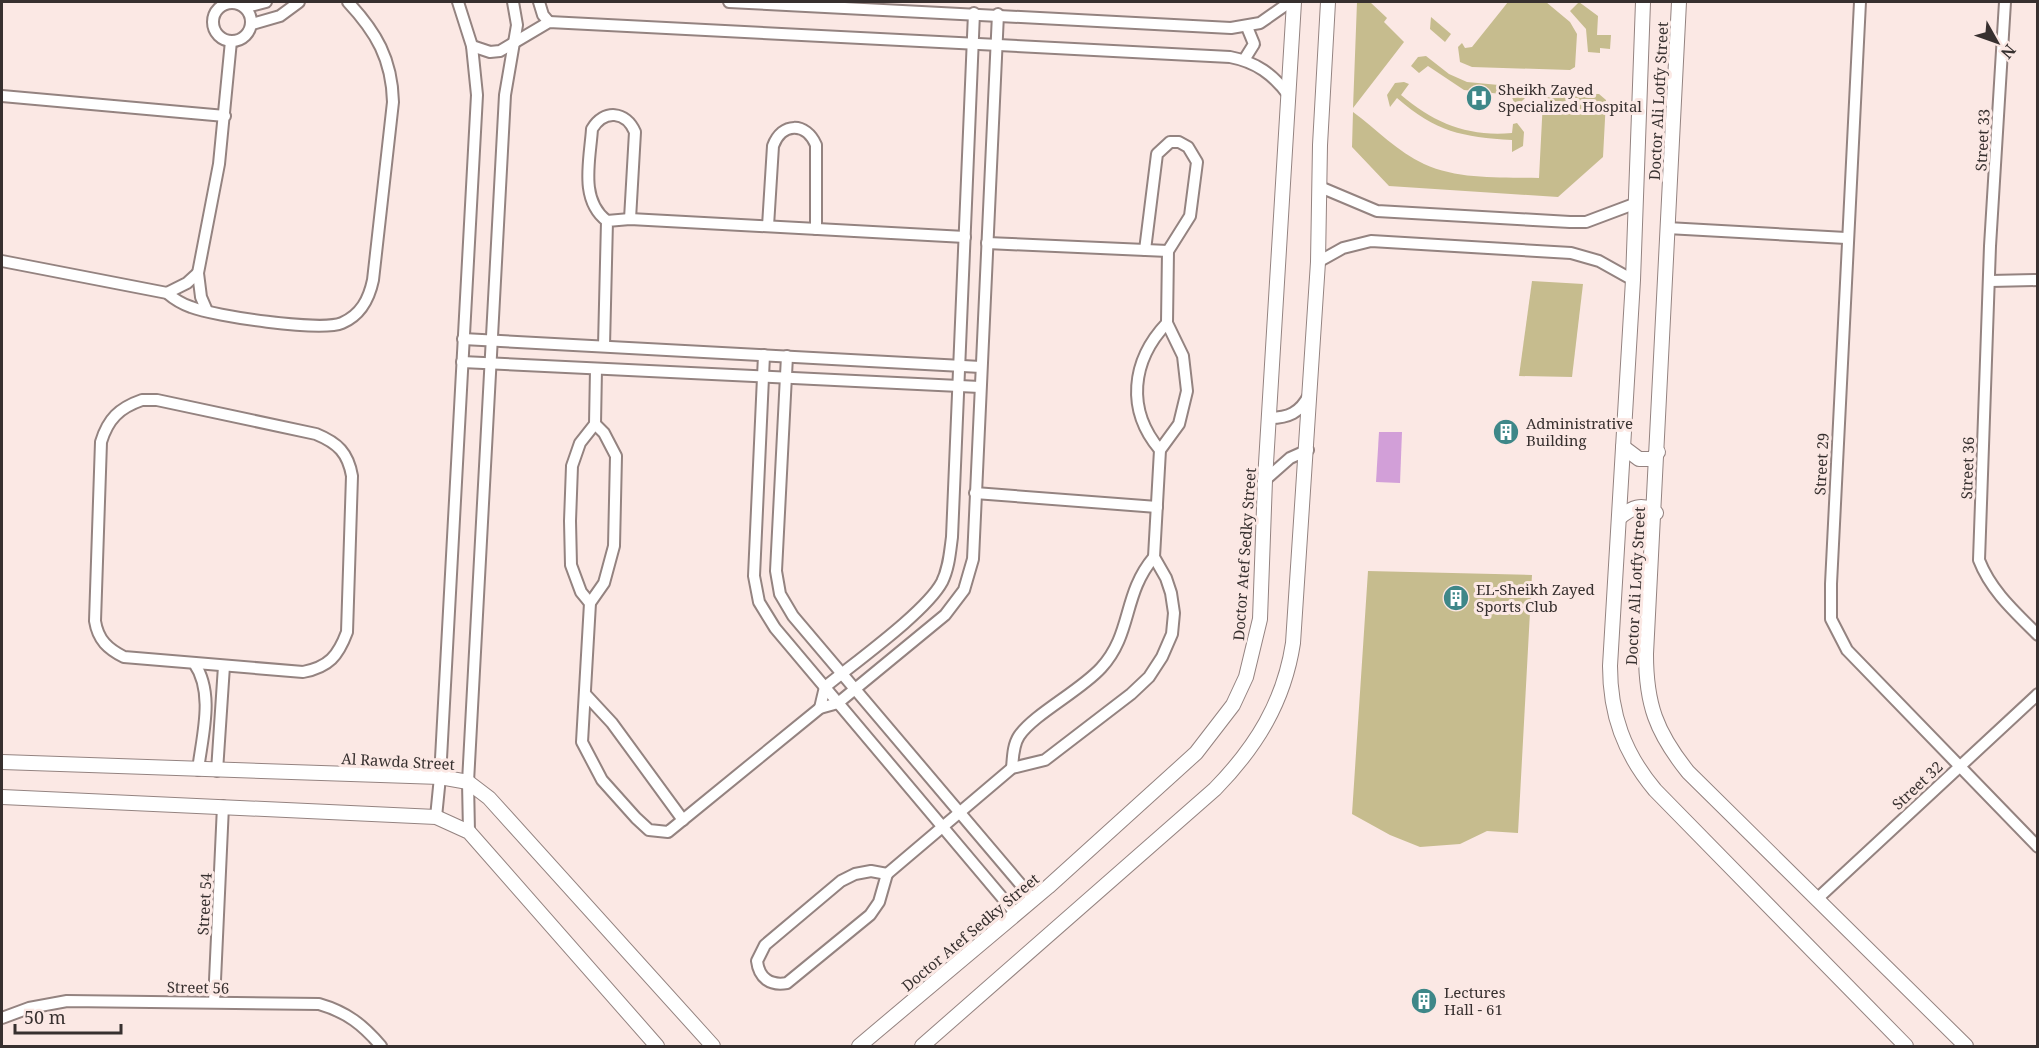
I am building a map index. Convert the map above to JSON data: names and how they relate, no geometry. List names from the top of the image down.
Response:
{
  "streets": {
    "street": [
      "Doctor Ali Lotfy Street",
      "Street 33",
      "Street 29",
      "Street 36",
      "Doctor Atef Sedky Street",
      "Al Rawda Street",
      "Street 32",
      "Street 54",
      "Street 56"
    ]
  },
  "crossings": [
    ["Doctor Ali Lotfy Street", "Street 32"],
    ["Street 33", "Street 36"],
    ["Street 29", "Street 32"],
    ["Street 54", "Street 56"]
  ],
  "places": {
    "hospital": ["Sheikh Zayed Specialized Hospital"],
    "building": ["Administrative Building", "EL-Sheikh Zayed Sports Club", "Lectures Hall - 61"]
  },
  "scale_bar": "50 m",
  "north": "bottom right"
}
